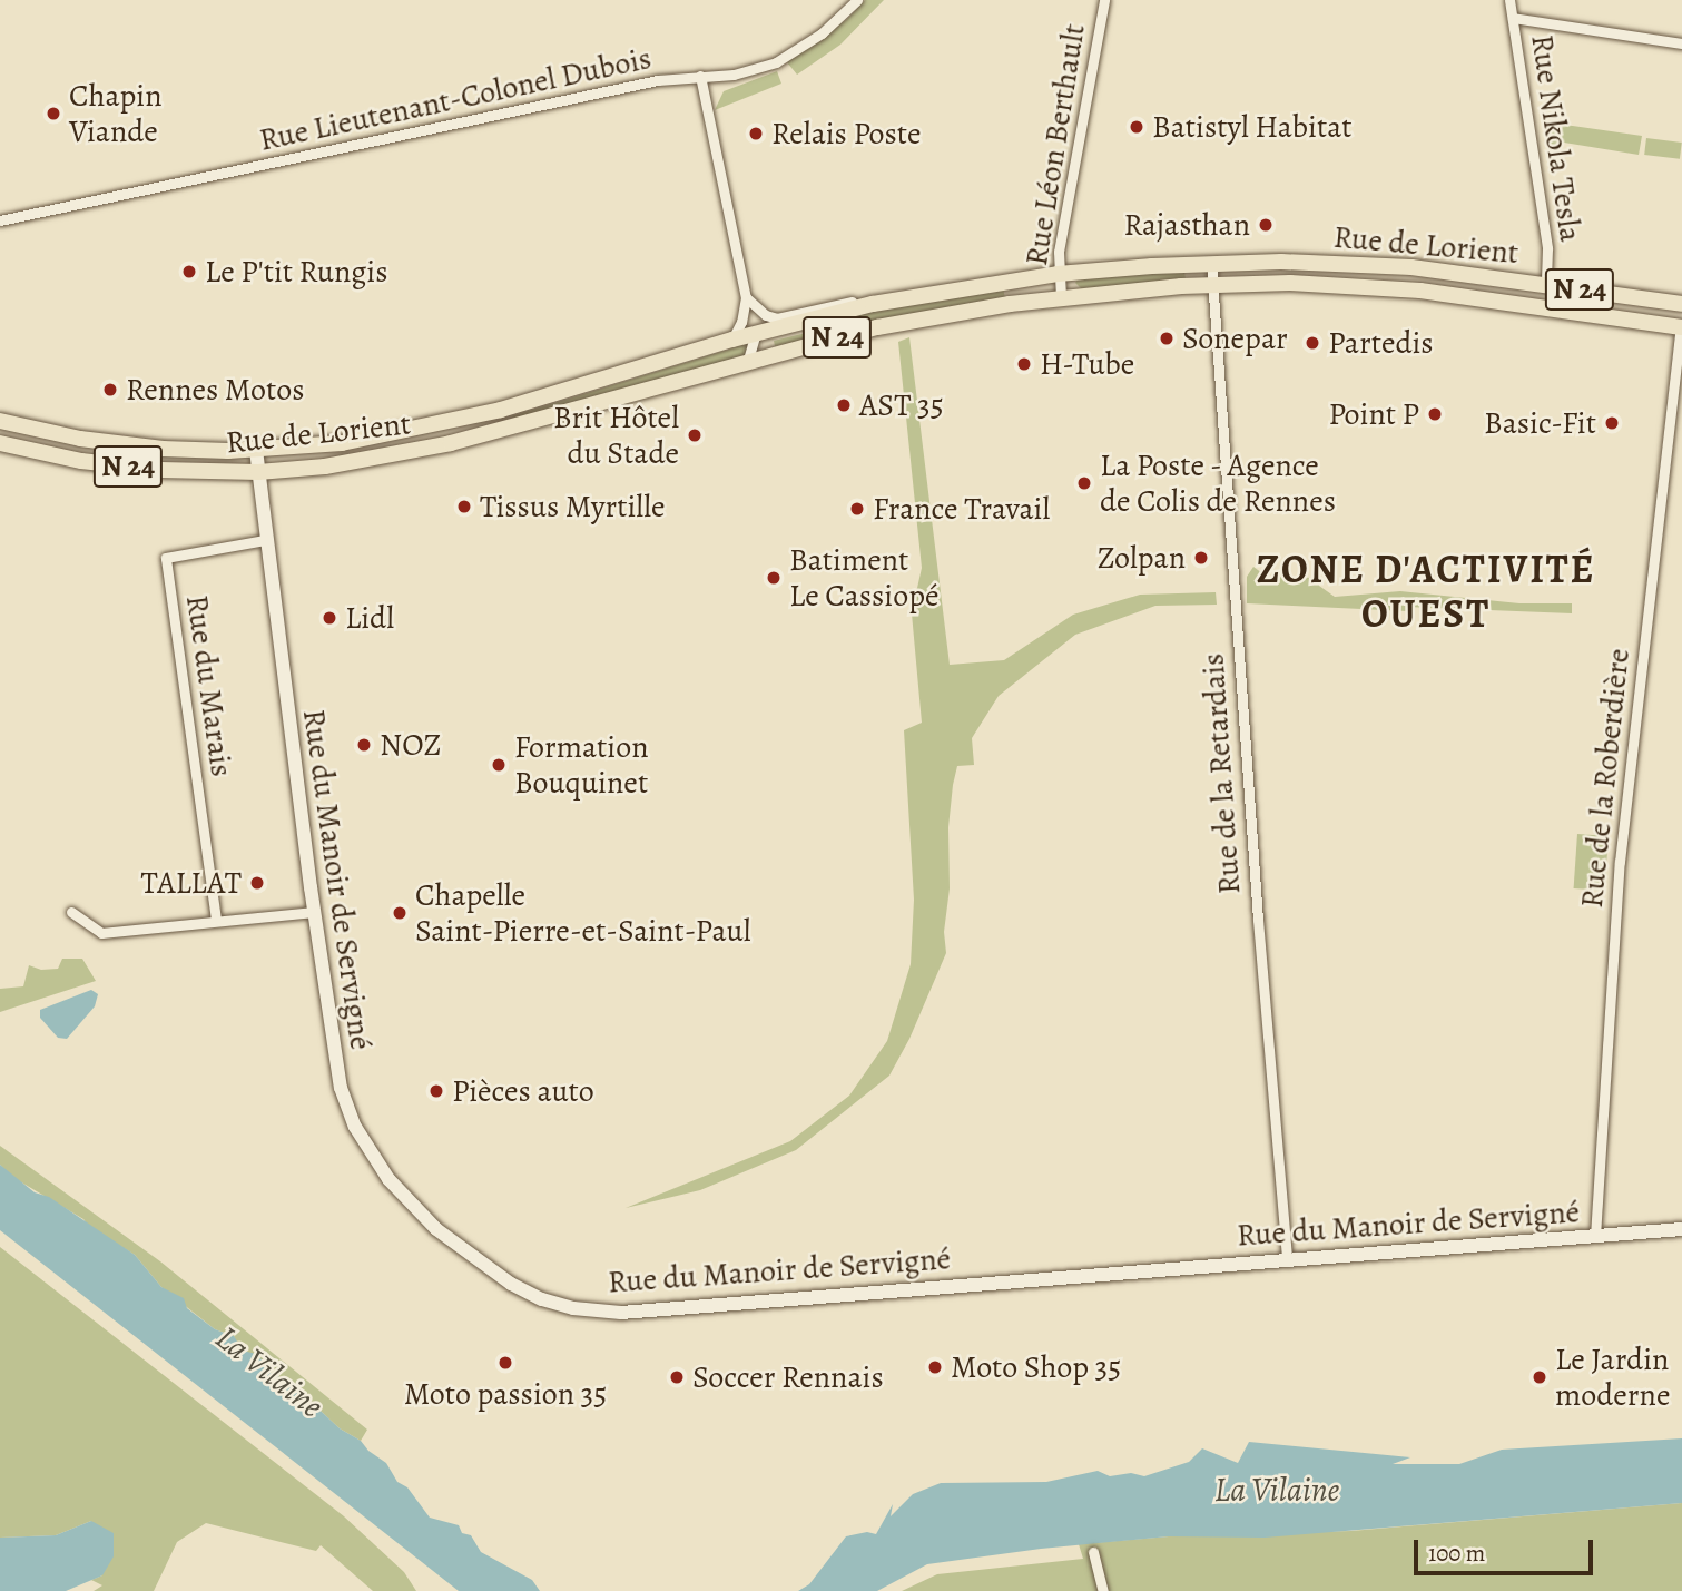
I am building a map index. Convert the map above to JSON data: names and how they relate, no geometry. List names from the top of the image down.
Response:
{
  "streets": {
    "main road": ["Rue de Lorient", "N 24"],
    "street": [
      "Rue Lieutenant-Colonel Dubois",
      "Rue Nikola Tesla",
      "Rue Léon Berthault",
      "Rue du Marais",
      "Rue de la Retardais",
      "Rue de la Roberdière",
      "Rue du Manoir de Servigné"
    ]
  },
  "crossings": [
    ["Rue Lieutenant-Colonel Dubois", "Rue de Lorient"],
    ["Rue Nikola Tesla", "Rue de Lorient"],
    ["Rue Léon Berthault", "Rue de Lorient"],
    ["Rue de Lorient", "Rue de la Retardais"],
    ["Rue de Lorient", "Rue de la Roberdière"],
    ["Rue de Lorient", "Rue du Manoir de Servigné"],
    ["Rue du Marais", "Rue du Manoir de Servigné"],
    ["Rue de la Retardais", "Rue du Manoir de Servigné"],
    ["Rue de la Roberdière", "Rue du Manoir de Servigné"]
  ],
  "districts": ["ZONE D'ACTIVITÉ OUEST"],
  "water": ["La Vilaine"],
  "places": [
    "Chapin Viande",
    "Batistyl Habitat",
    "Relais Poste",
    "Rajasthan",
    "Le P'tit Rungis",
    "Sonepar",
    "Partedis",
    "H-Tube",
    "Rennes Motos",
    "AST 35",
    "Point P",
    "Basic-Fit",
    "Brit Hôtel du Stade",
    "La Poste - Agence de Colis de Rennes",
    "Tissus Myrtille",
    "France Travail",
    "Zolpan",
    "Batiment Le Cassiopé",
    "Lidl",
    "NOZ",
    "Formation Bouquinet",
    "TALLAT",
    "Chapelle Saint-Pierre-et-Saint-Paul",
    "Pièces auto",
    "Moto passion 35",
    "Moto Shop 35",
    "Soccer Rennais",
    "Le Jardin moderne"
  ],
  "scale_bar": "100 m"
}
